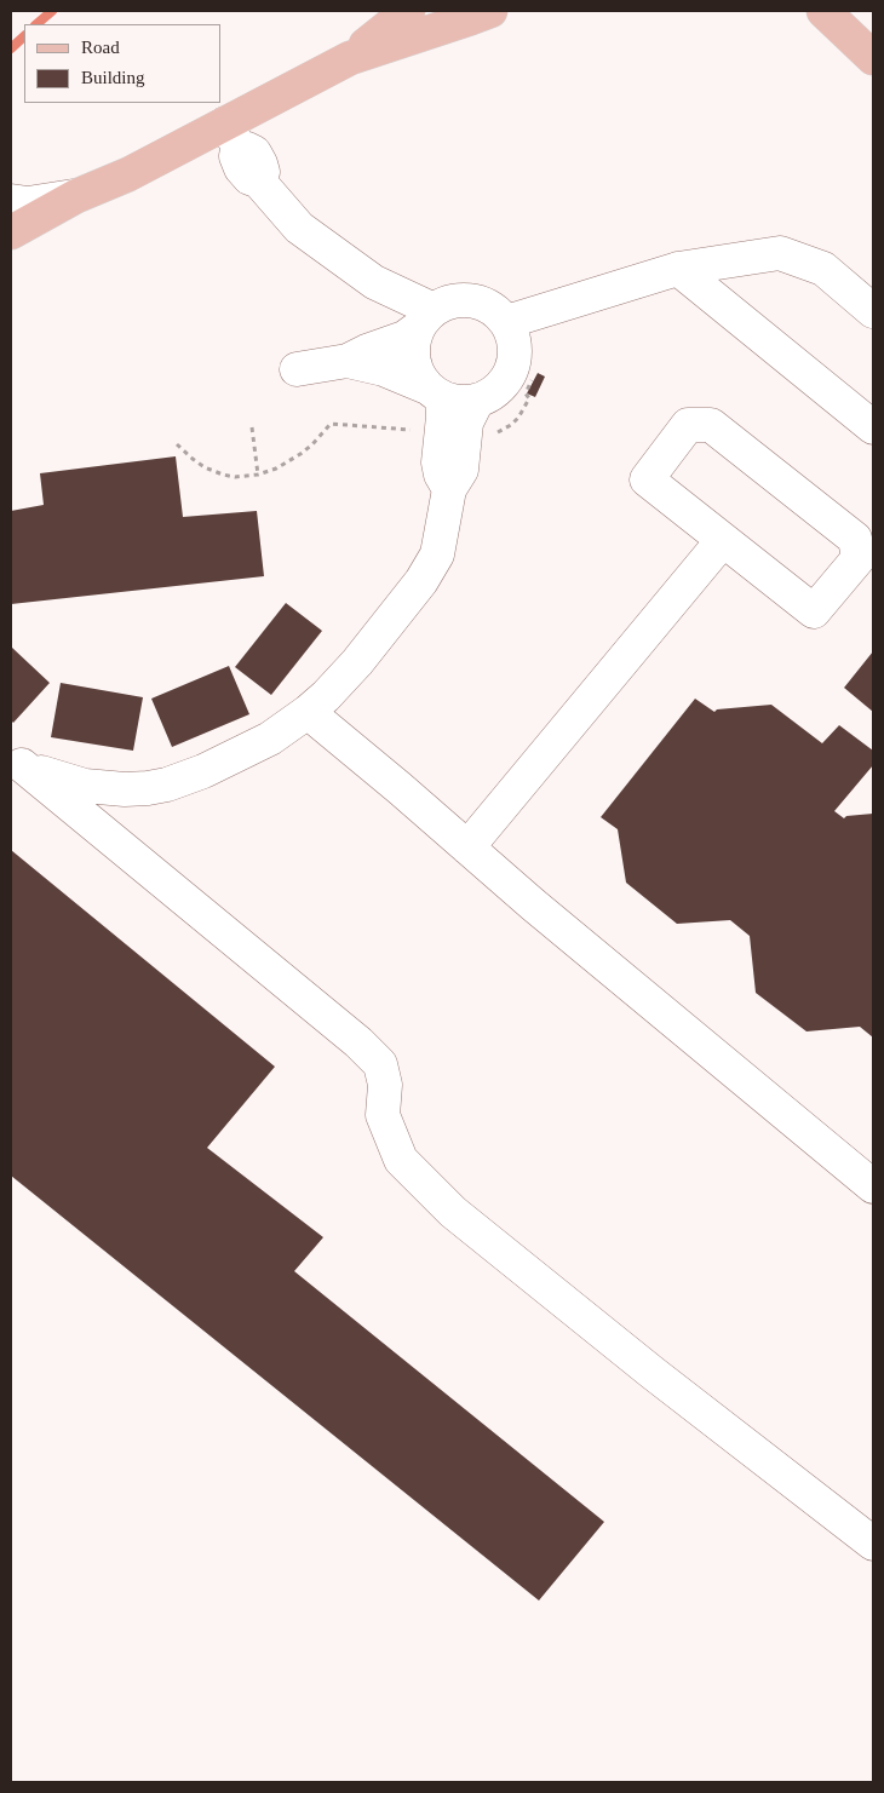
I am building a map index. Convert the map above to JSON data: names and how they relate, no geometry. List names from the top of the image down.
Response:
{
  "legend": ["Road", "Building"]
}
